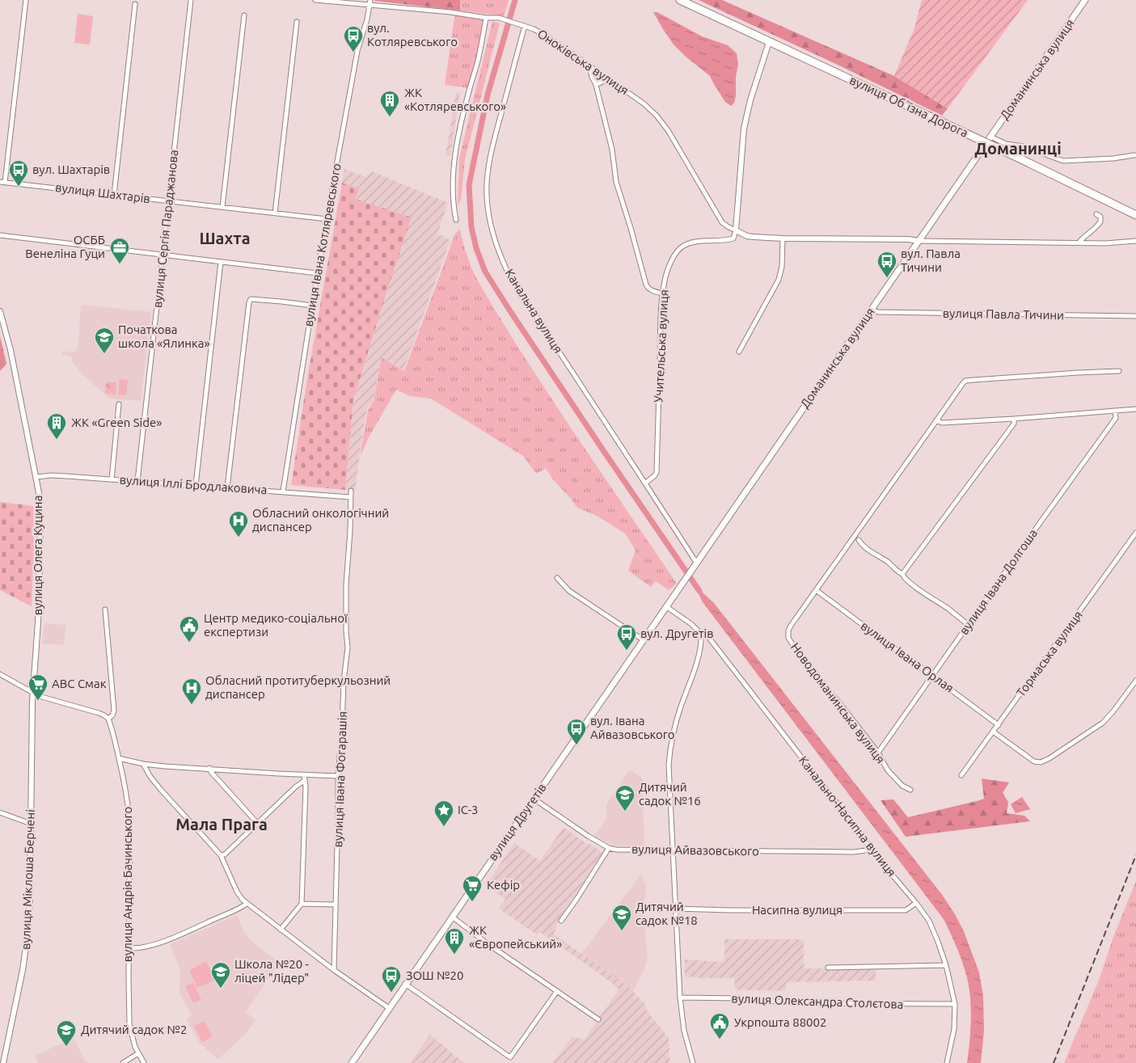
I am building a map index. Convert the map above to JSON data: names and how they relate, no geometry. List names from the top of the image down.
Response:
{
  "streets": {
    "highway": ["вулиця Обʼїзна Дорога"],
    "main road": ["Доманинська вулиця", "вулиця Другетів"],
    "street": [
      "Оноківська вулиця",
      "вулиця Шахтарів",
      "вулиця Сергія Параджанова",
      "вулиця Івана Котляревського",
      "Канальна вулиця",
      "вулиця Павла Тичини",
      "Учительська вулиця",
      "вулиця Іллі Бродлаковича",
      "вулиця Олега Куцина",
      "вулиця Івана Долгоша",
      "Тормаська вулиця",
      "вулиця Івана Орлая",
      "Новодоманинська вулиця",
      "вулиця Івана Фогарашія",
      "Канально-Насипна вулиця",
      "вулиця Айвазовського",
      "вулиця Міклоша Берчені",
      "вулиця Андрія Бачинського",
      "Насипна вулиця",
      "вулиця Олександра Столєтова"
    ]
  },
  "crossings": [
    ["Оноківська вулиця", "Доманинська вулиця"],
    ["Оноківська вулиця", "вулиця Івана Котляревського"],
    ["Оноківська вулиця", "Канальна вулиця"],
    ["Оноківська вулиця", "Учительська вулиця"],
    ["Доманинська вулиця", "Канальна вулиця"],
    ["Доманинська вулиця", "вулиця Павла Тичини"],
    ["Доманинська вулиця", "вулиця Другетів"],
    ["вулиця Шахтарів", "вулиця Сергія Параджанова"],
    ["вулиця Шахтарів", "вулиця Івана Котляревського"],
    ["вулиця Сергія Параджанова", "вулиця Іллі Бродлаковича"],
    ["вулиця Івана Котляревського", "вулиця Іллі Бродлаковича"],
    ["Канальна вулиця", "Учительська вулиця"],
    ["вулиця Іллі Бродлаковича", "вулиця Олега Куцина"],
    ["вулиця Іллі Бродлаковича", "вулиця Івана Фогарашія"],
    ["вулиця Олега Куцина", "вулиця Міклоша Берчені"],
    ["вулиця Івана Долгоша", "вулиця Івана Орлая"],
    ["вулиця Івана Долгоша", "Новодоманинська вулиця"],
    ["Тормаська вулиця", "вулиця Івана Орлая"],
    ["вулиця Івана Орлая", "Новодоманинська вулиця"],
    ["Канально-Насипна вулиця", "вулиця Другетів"],
    ["Канально-Насипна вулиця", "вулиця Айвазовського"],
    ["Канально-Насипна вулиця", "Насипна вулиця"],
    ["Канально-Насипна вулиця", "вулиця Олександра Столєтова"],
    ["вулиця Другетів", "вулиця Айвазовського"]
  ],
  "districts": ["Доманинці", "Шахта", "Мала Прага"],
  "places": {
    "bus stop": [
      "вул. Котляревського",
      "вул. Шахтарів",
      "вул. Павла Тичини",
      "вул. Другетів",
      "вул. Івана Айвазовського",
      "ЗОШ №20"
    ],
    "building": ["ЖК «Котляревського»", "ЖК «Green Side»", "ЖК «Європейський»"],
    "office": ["ОСББ Венеліна Гуци"],
    "school or university": [
      "Початкова школа «Ялинка»",
      "Дитячий садок №16",
      "Дитячий садок №18",
      "Школа №20 - ліцей \"Лідер\"",
      "Дитячий садок №2"
    ],
    "hospital": ["Обласний онкологічний диспансер", "Обласний протитуберкульозний диспансер"],
    "public building": ["Центр медико-соціальної експертизи", "Укрпошта 88002"],
    "supermarket": ["ABC Смак", "Кефір"],
    "place": ["ІС-3"]
  }
}
